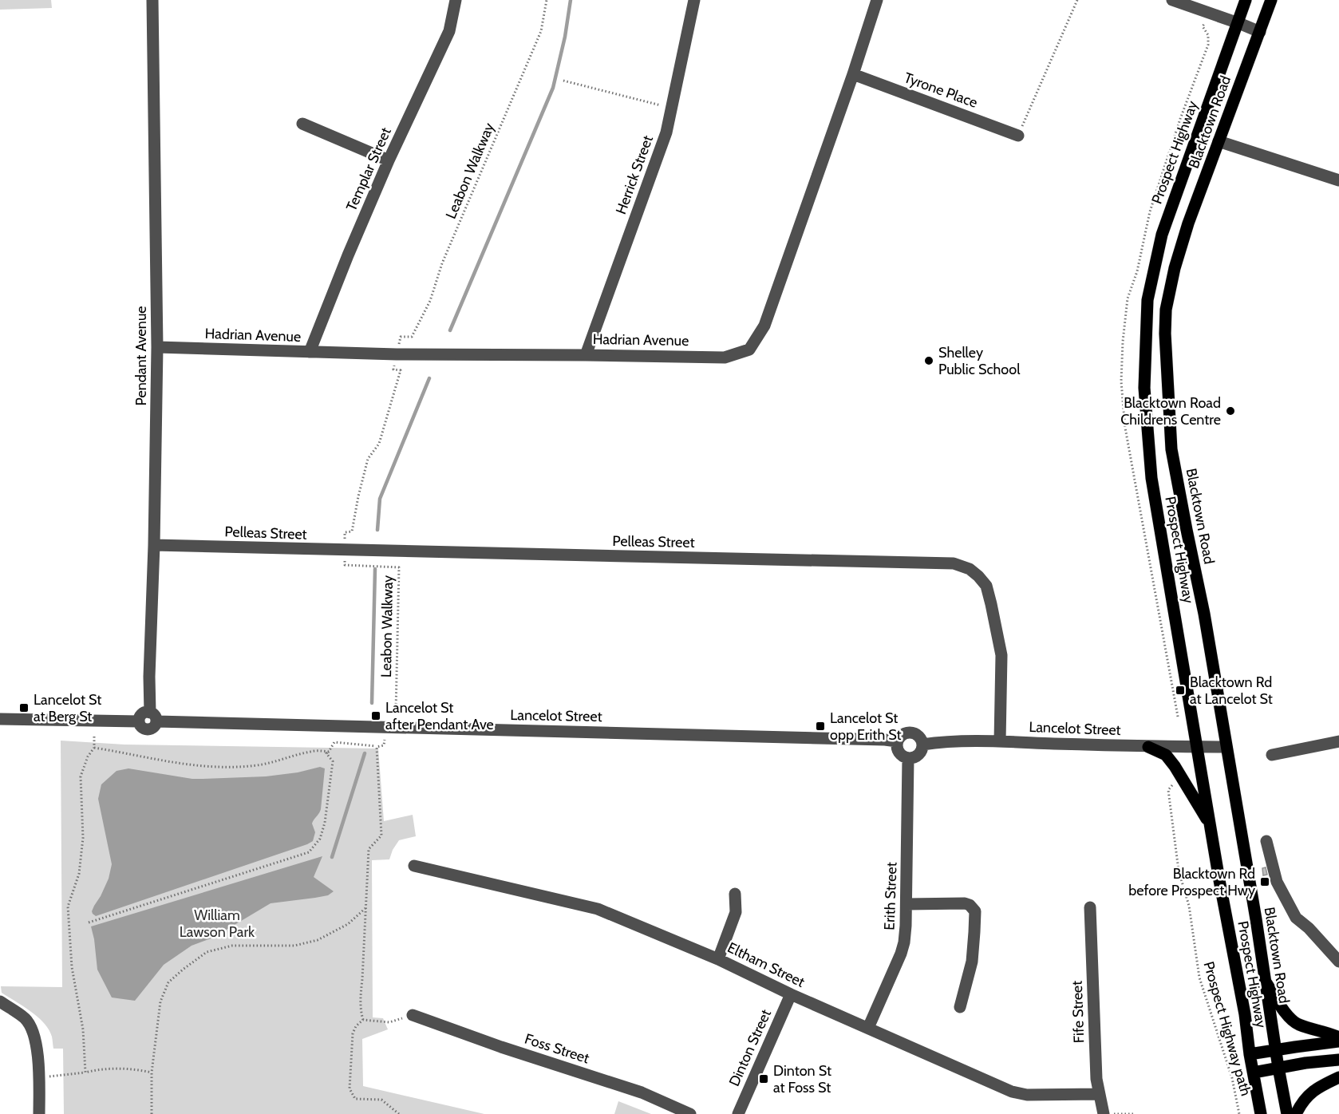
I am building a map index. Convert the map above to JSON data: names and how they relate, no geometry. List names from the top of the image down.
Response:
{
  "streets": {
    "main road": ["Blacktown Road", "Prospect Highway"],
    "street": [
      "Tyrone Place",
      "Templar Street",
      "Herrick Street",
      "Hadrian Avenue",
      "Pendant Avenue",
      "Pelleas Street",
      "Lancelot Street",
      "Erith Street",
      "Eltham Street",
      "Fife Street",
      "Dinton Street",
      "Foss Street"
    ],
    "path": ["Leabon Walkway", "Prospect Highway path"]
  },
  "crossings": [
    ["Tyrone Place", "Hadrian Avenue"],
    ["Blacktown Road", "Lancelot Street"],
    ["Prospect Highway", "Lancelot Street"],
    ["Templar Street", "Hadrian Avenue"],
    ["Herrick Street", "Hadrian Avenue"],
    ["Hadrian Avenue", "Pendant Avenue"],
    ["Pendant Avenue", "Pelleas Street"],
    ["Pendant Avenue", "Lancelot Street"],
    ["Pelleas Street", "Lancelot Street"],
    ["Lancelot Street", "Erith Street"],
    ["Erith Street", "Eltham Street"],
    ["Eltham Street", "Fife Street"],
    ["Eltham Street", "Dinton Street"]
  ],
  "parks": ["William Lawson Park"],
  "places": {
    "other": ["Shelley Public School", "Blacktown Road Childrens Centre"],
    "transit": [
      "Blacktown Rd at Lancelot St",
      "Lancelot St at Berg St",
      "Lancelot St after Pendant Ave",
      "Lancelot St opp Erith St",
      "Blacktown Rd before Prospect Hwy",
      "Dinton St at Foss St"
    ]
  }
}
